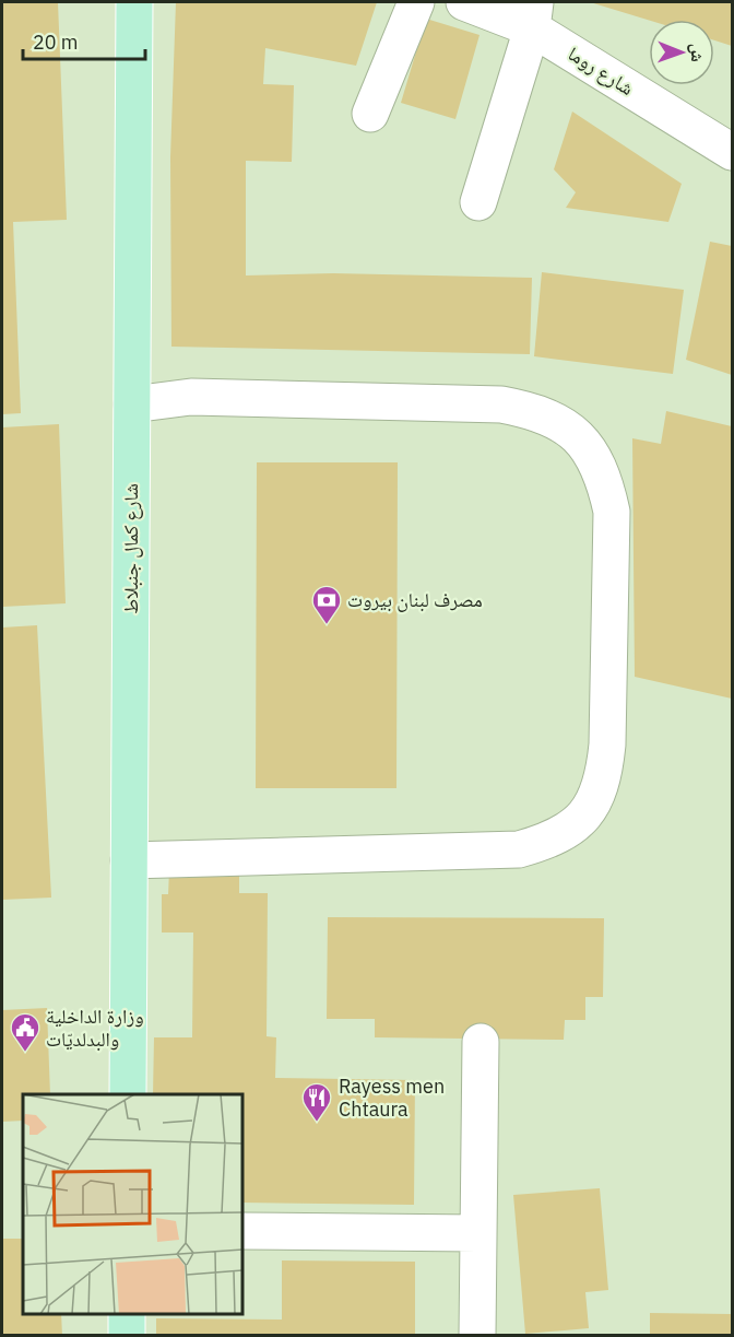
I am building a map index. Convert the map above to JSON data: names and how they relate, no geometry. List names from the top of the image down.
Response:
{
  "streets": {
    "main road": ["شارع كمال جنبلاط"],
    "street": ["شارع روما"]
  },
  "places": {
    "bank": ["مصرف لبنان بيروت"],
    "public building": ["وزارة الداخلية والبدلديّات"],
    "restaurant": ["Rayess men Chtaura"]
  },
  "scale_bar": "20 m",
  "north": "right"
}
